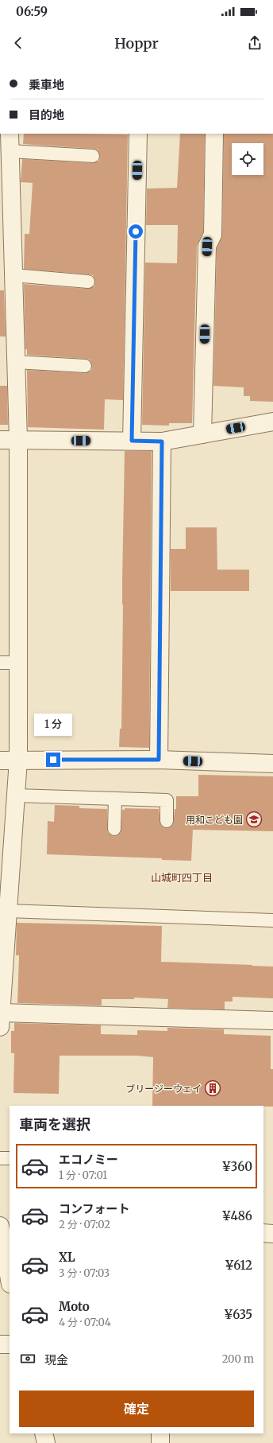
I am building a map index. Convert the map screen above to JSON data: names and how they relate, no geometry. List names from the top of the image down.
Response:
{
  "districts": ["山城町四丁目"],
  "places": {
    "school or university": ["用和こども園"],
    "building": ["ブリージーウェイ"]
  },
  "page": {
    "status": "06:59",
    "header": "Hoppr",
    "banner": ["乗車地", "目的地"],
    "bubble": "1 分",
    "heading": "車両を選択",
    "list": [
      {
        "name": "エコノミー",
        "note": "1 分 · 07:01",
        "value": "¥360"
      },
      {
        "name": "コンフォート",
        "note": "2 分 · 07:02",
        "value": "¥486"
      },
      {
        "name": "XL",
        "note": "3 分 · 07:03",
        "value": "¥612"
      },
      {
        "name": "Moto",
        "note": "4 分 · 07:04",
        "value": "¥635"
      }
    ],
    "pay": ["現金", "200 m"],
    "buttons": "確定"
  }
}
